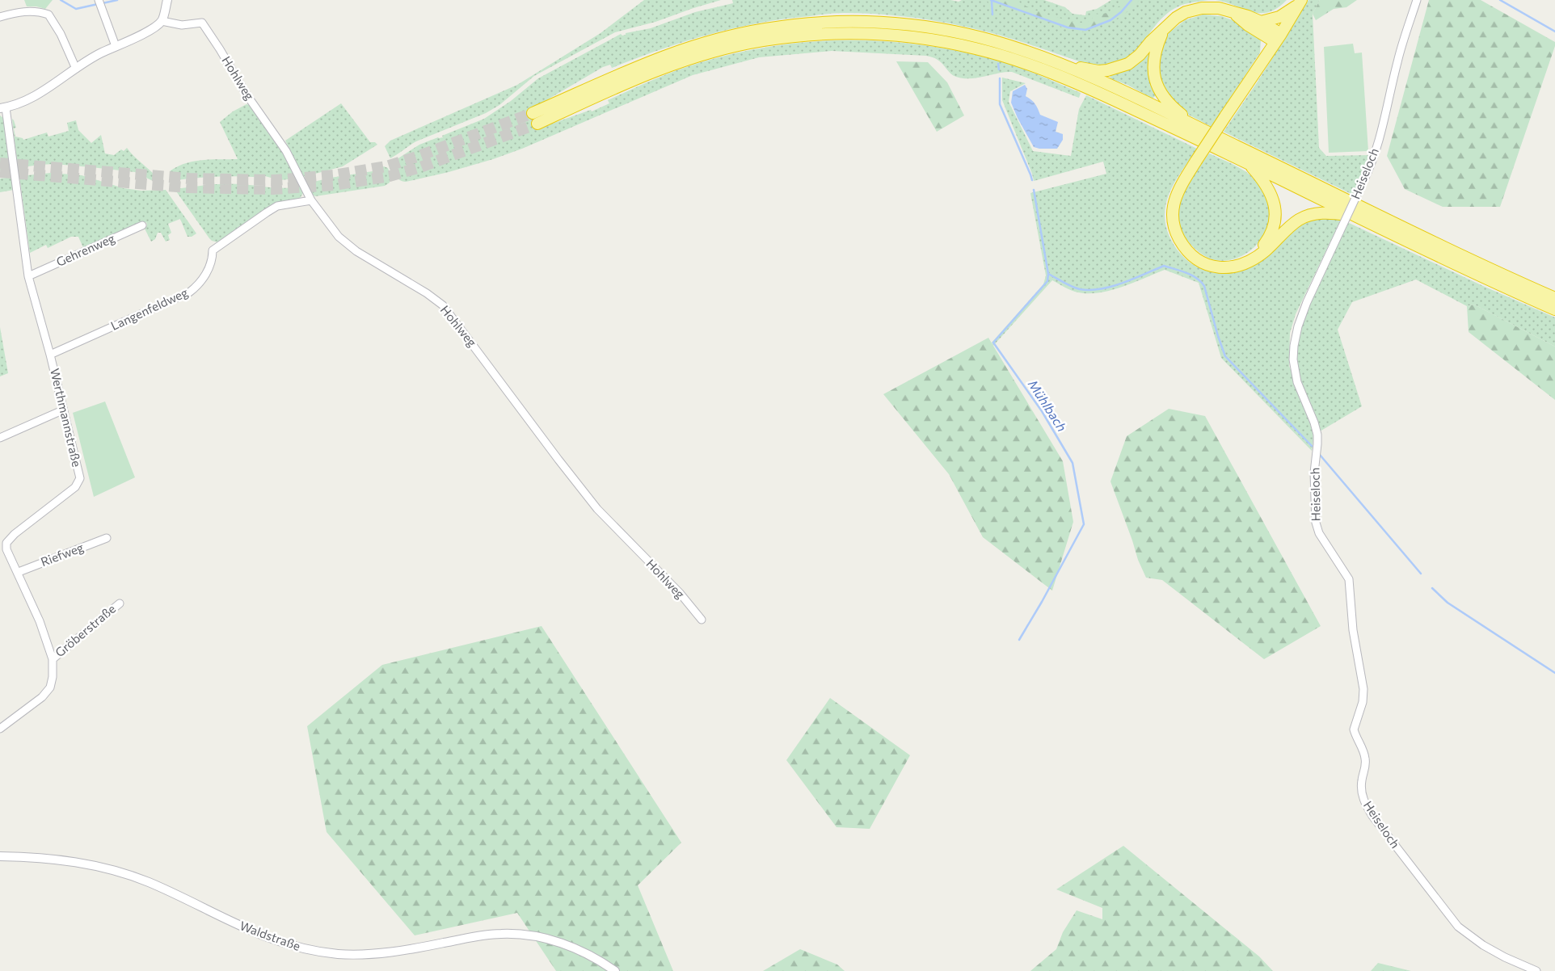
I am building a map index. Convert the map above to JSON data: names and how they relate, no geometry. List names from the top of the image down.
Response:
{
  "streets": {
    "street": [
      "Hohlweg",
      "Heiseloch",
      "Gehrenweg",
      "Langenfeldweg",
      "Werthmannstraße",
      "Riefweg",
      "Gröberstraße",
      "Waldstraße"
    ]
  },
  "crossings": [
    ["Hohlweg", "Langenfeldweg"],
    ["Gehrenweg", "Werthmannstraße"],
    ["Langenfeldweg", "Werthmannstraße"],
    ["Werthmannstraße", "Riefweg"],
    ["Werthmannstraße", "Gröberstraße"]
  ],
  "water": ["Mühlbach"]
}
